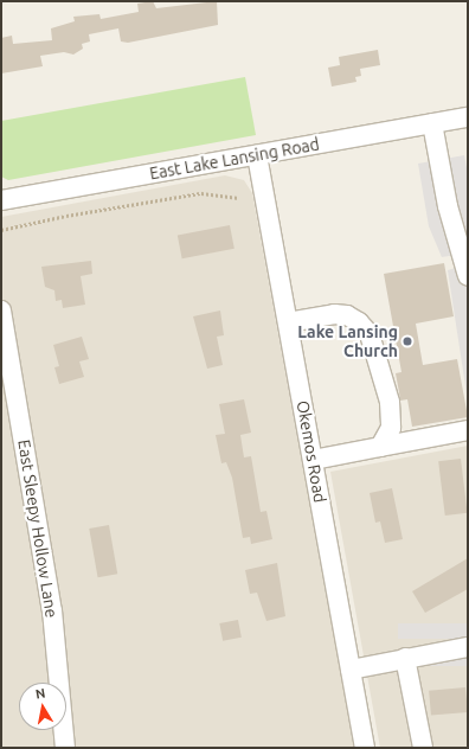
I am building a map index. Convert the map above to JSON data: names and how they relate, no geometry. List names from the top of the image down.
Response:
{
  "streets": {
    "street": ["East Lake Lansing Road", "Okemos Road", "East Sleepy Hollow Lane"]
  },
  "crossings": [
    ["East Lake Lansing Road", "Okemos Road"]
  ],
  "places": ["Lake Lansing Church"],
  "north": "top"
}
